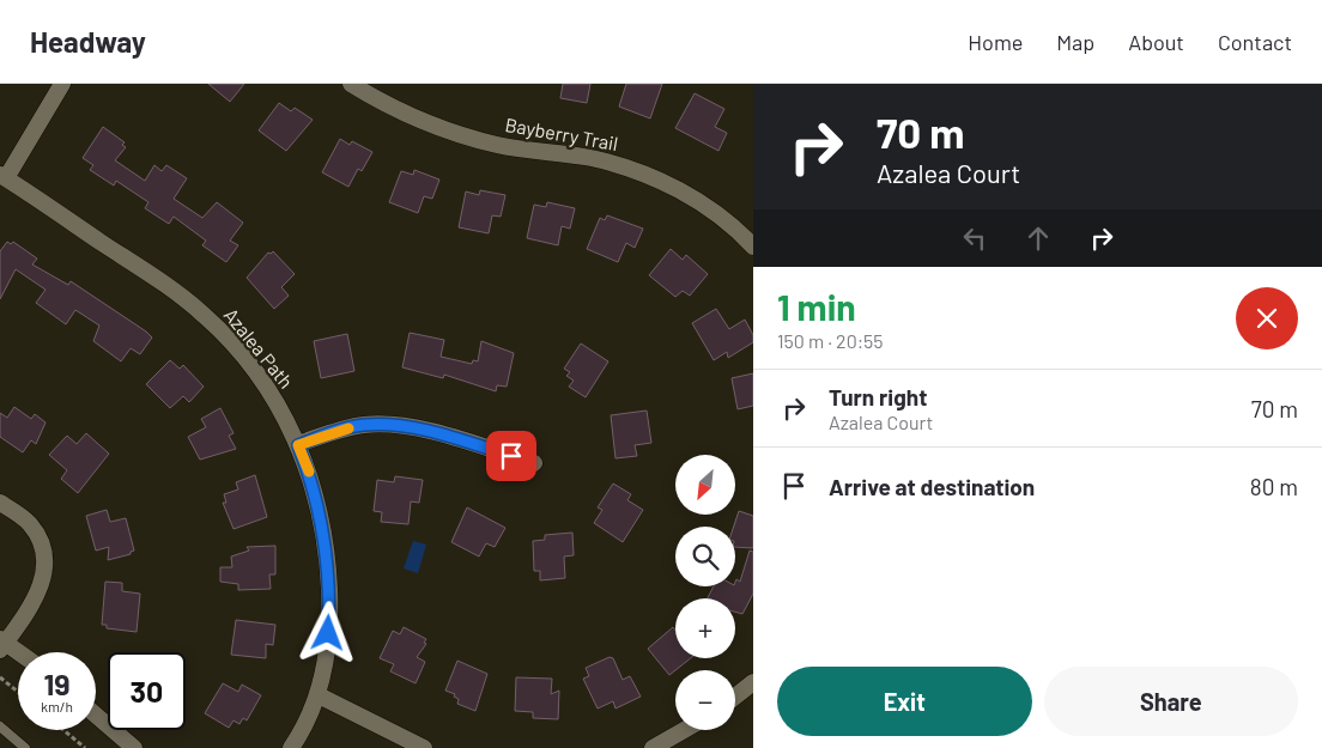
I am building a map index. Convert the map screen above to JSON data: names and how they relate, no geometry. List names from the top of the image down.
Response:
{
  "streets": {
    "street": ["Bayberry Trail", "Azalea Path"]
  },
  "north": "bottom left",
  "page": {
    "header": "Headway",
    "nav": [
      "Home",
      "Map",
      "About",
      "Contact"
    ],
    "turn": ["70 m", "Azalea Court"],
    "heading": ["1 min", "150 m · 20:55"],
    "list": [
      {
        "name": "Turn right",
        "note": "Azalea Court",
        "value": "70 m"
      },
      {
        "name": "Arrive at destination",
        "value": "80 m"
      }
    ],
    "map_buttons": ["+", "−"],
    "speed": "19 km/h",
    "limit": "30",
    "buttons": ["Exit", "Share"]
  }
}
